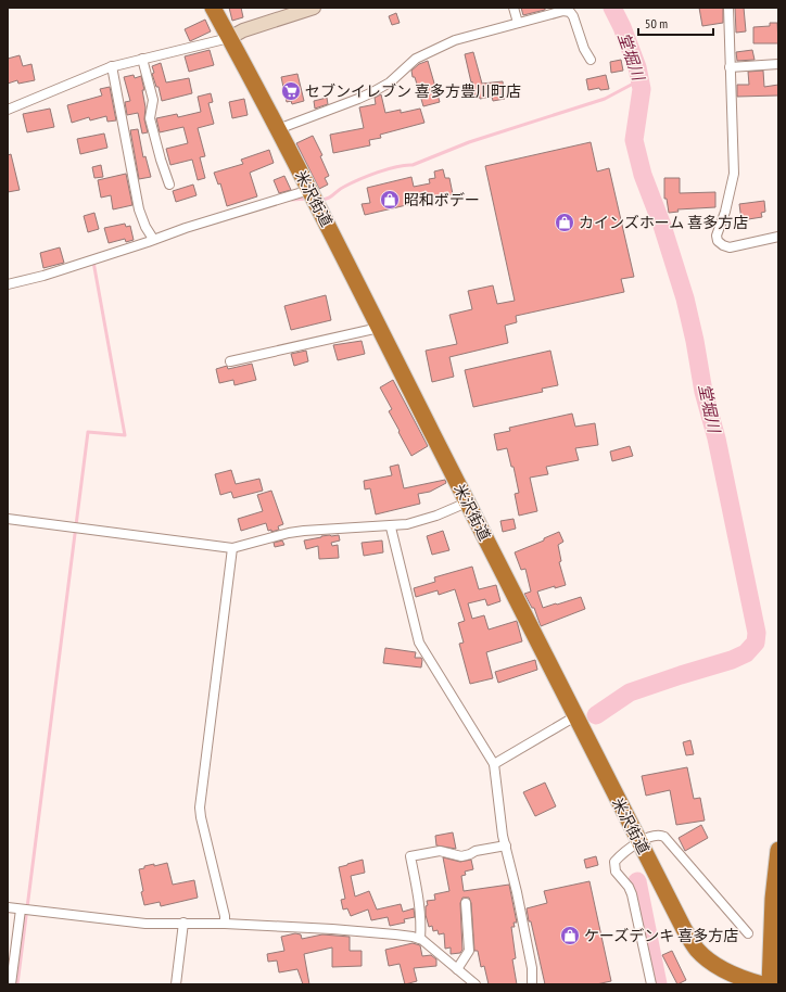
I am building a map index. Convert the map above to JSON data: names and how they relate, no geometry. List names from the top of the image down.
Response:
{
  "streets": {
    "highway": ["米沢街道"]
  },
  "water": ["堂堀川"],
  "places": {
    "supermarket": ["セブンイレブン 喜多方豊川町店"],
    "shop": ["昭和ボデー", "カインズホーム 喜多方店", "ケーズデンキ 喜多方店"]
  },
  "scale_bar": "50 m"
}
